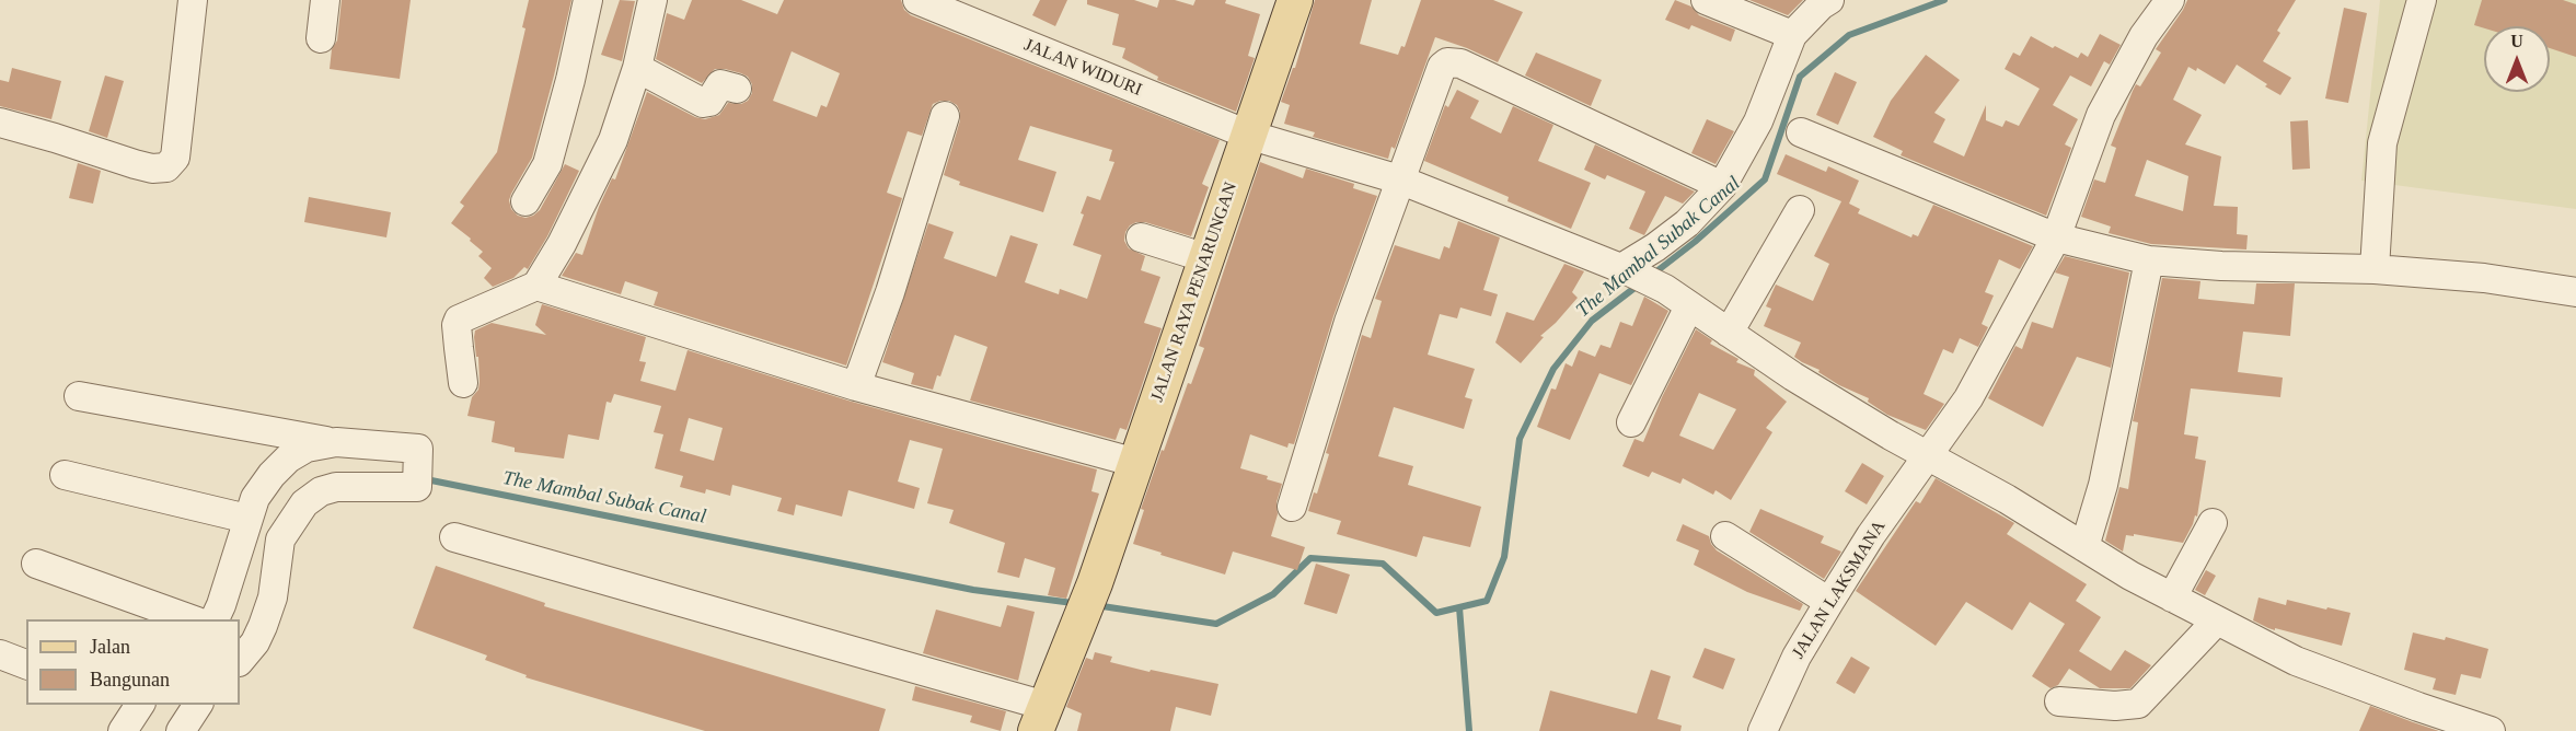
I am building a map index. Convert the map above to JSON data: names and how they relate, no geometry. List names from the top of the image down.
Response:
{
  "streets": {
    "main road": ["JALAN RAYA PENARUNGAN"],
    "street": ["JALAN WIDURI", "JALAN LAKSMANA"]
  },
  "crossings": [
    ["JALAN WIDURI", "JALAN RAYA PENARUNGAN"],
    ["JALAN WIDURI", "JALAN LAKSMANA"]
  ],
  "water": ["The Mambal Subak Canal"],
  "legend": ["Jalan", "Bangunan"],
  "north": "top"
}
